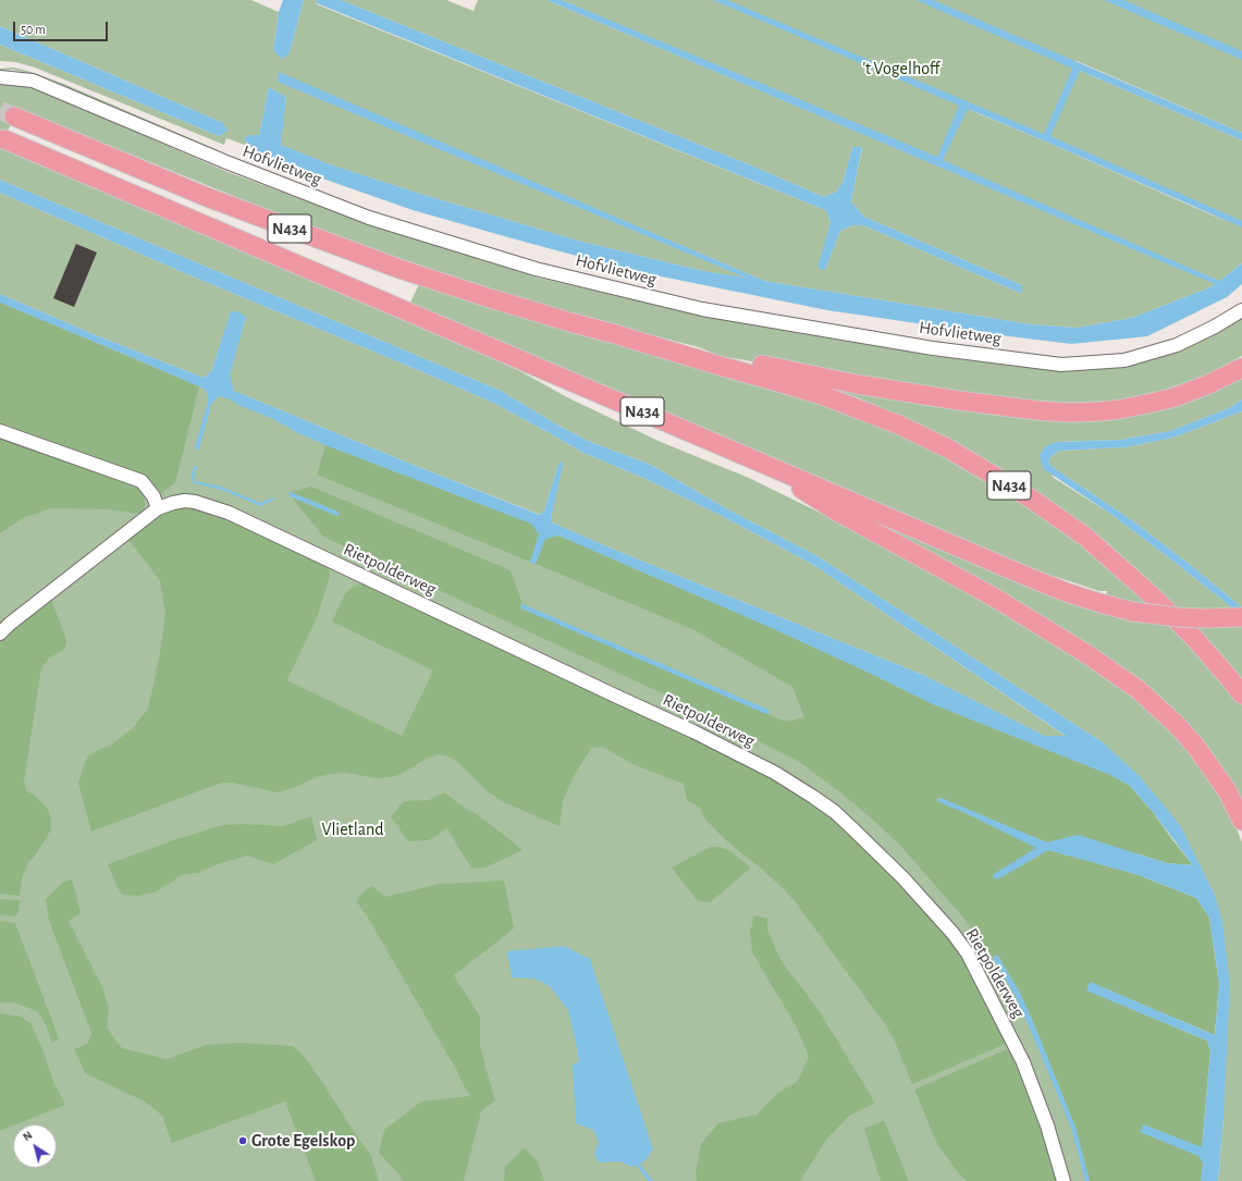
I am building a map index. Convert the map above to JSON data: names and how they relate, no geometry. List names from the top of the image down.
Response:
{
  "streets": {
    "highway": ["N434"],
    "street": ["Hofvlietweg", "Rietpolderweg"]
  },
  "parks": ["'t Vogelhoff", "Vlietland"],
  "places": ["Grote Egelskop"],
  "scale_bar": "50 m",
  "north": "top left"
}
